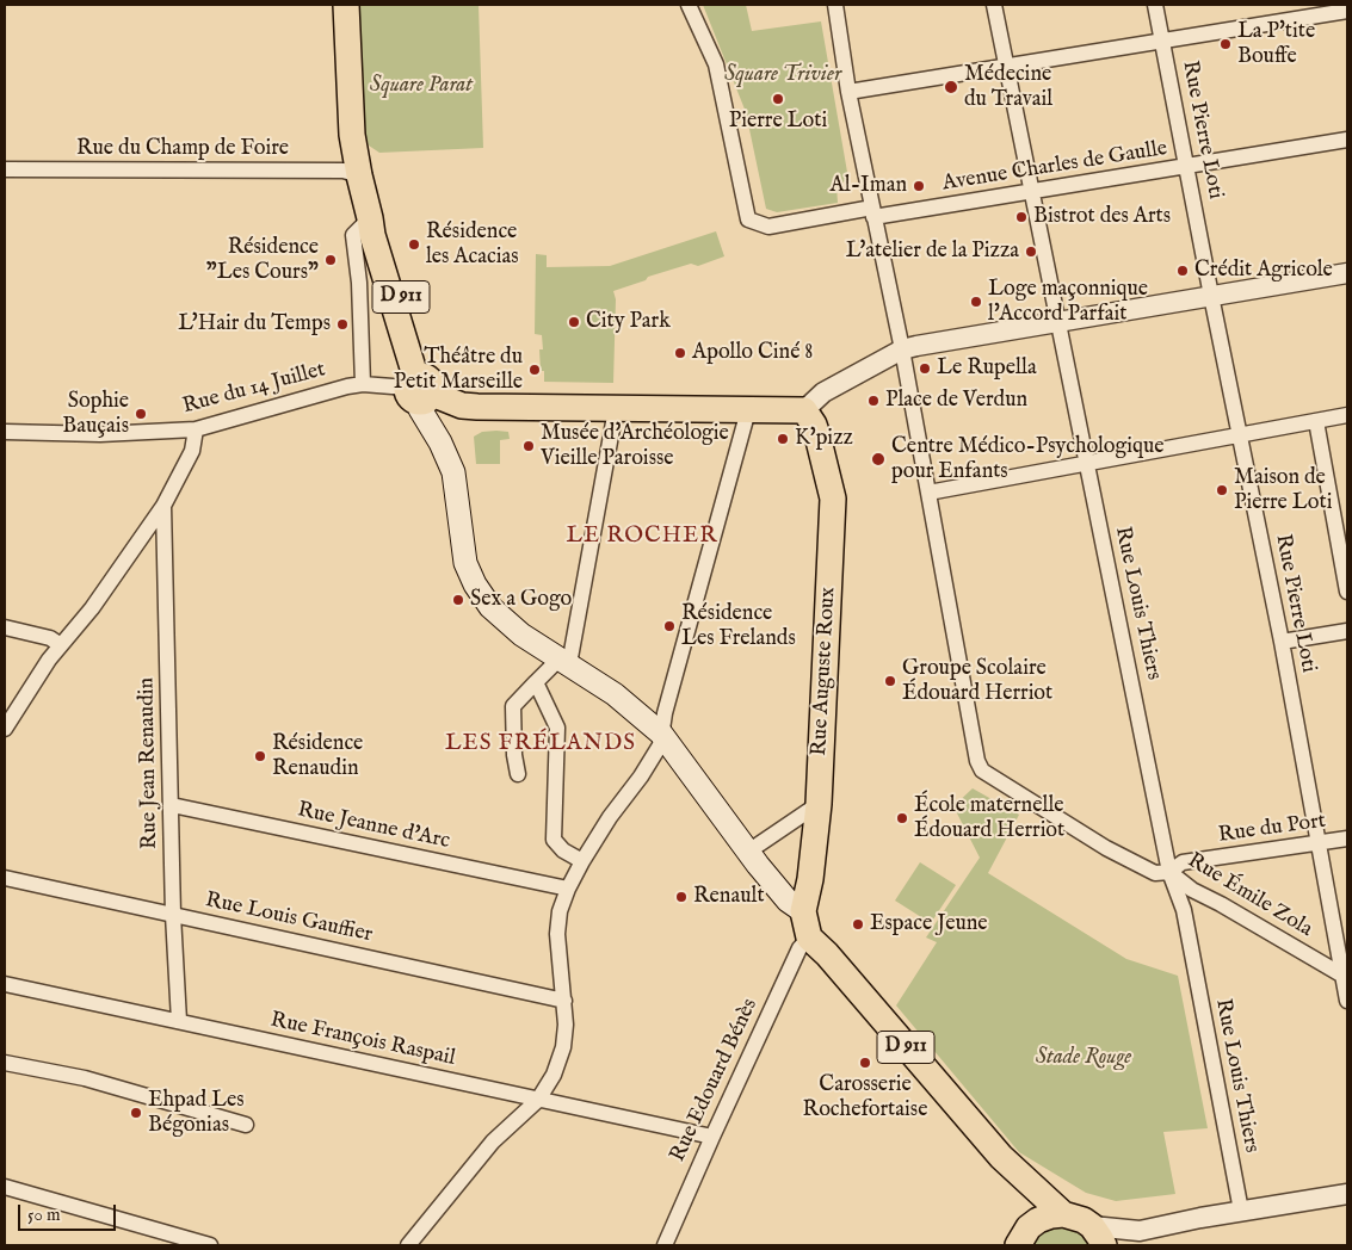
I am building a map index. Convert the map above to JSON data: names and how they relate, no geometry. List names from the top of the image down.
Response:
{
  "streets": {
    "main road": ["D 911", "Rue Auguste Roux"],
    "street": [
      "Rue Pierre Loti",
      "Rue du Champ de Foire",
      "Avenue Charles de Gaulle",
      "Rue du 14 Juillet",
      "Rue Louis Thiers",
      "Rue Jean Renaudin",
      "Rue Jeanne d'Arc",
      "Rue du Port",
      "Rue Émile Zola",
      "Rue Louis Gauffier",
      "Rue François Raspail",
      "Rue Edouard Bénès"
    ]
  },
  "crossings": [
    ["Rue Pierre Loti", "Avenue Charles de Gaulle"],
    ["Rue Pierre Loti", "Rue du Port"],
    ["Rue Pierre Loti", "Rue Émile Zola"],
    ["Rue du Champ de Foire", "D 911"],
    ["Avenue Charles de Gaulle", "Rue Louis Thiers"],
    ["D 911", "Rue du 14 Juillet"],
    ["D 911", "Rue Auguste Roux"],
    ["D 911", "Rue Edouard Bénès"],
    ["Rue Louis Thiers", "Rue du Port"],
    ["Rue Louis Thiers", "Rue Émile Zola"],
    ["Rue Auguste Roux", "Rue Edouard Bénès"],
    ["Rue Jean Renaudin", "Rue Jeanne d'Arc"],
    ["Rue Jean Renaudin", "Rue Louis Gauffier"],
    ["Rue Jean Renaudin", "Rue François Raspail"],
    ["Rue du Port", "Rue Émile Zola"],
    ["Rue François Raspail", "Rue Edouard Bénès"]
  ],
  "districts": ["LE ROCHER", "LES FRÉLANDS"],
  "parks": ["Square Trivier", "Square Parat", "Stade Rouge"],
  "places": [
    "La P'tite Bouffe",
    "Médecine du Travail",
    "Pierre Loti",
    "Al-Iman",
    "Bistrot des Arts",
    "Résidence les Acacias",
    "L'atelier de la Pizza",
    "Résidence \"Les Cours\"",
    "Crédit Agricole",
    "Loge maçonnique l'Accord Parfait",
    "City Park",
    "L'Hair du Temps",
    "Apollo Ciné 8",
    "Le Rupella",
    "Théâtre du Petit Marseille",
    "Place de Verdun",
    "Sophie Bauçais",
    "K'pizz",
    "Musée d'Archéologie Vieille Paroisse",
    "Centre Médico-Psychologique pour Enfants",
    "Maison de Pierre Loti",
    "Sex a Gogo",
    "Résidence Les Frelands",
    "Groupe Scolaire Édouard Herriot",
    "Résidence Renaudin",
    "École maternelle Édouard Herriot",
    "Renault",
    "Espace Jeune",
    "Carosserie Rochefortaise",
    "Ehpad Les Bégonias"
  ],
  "scale_bar": "50 m"
}
